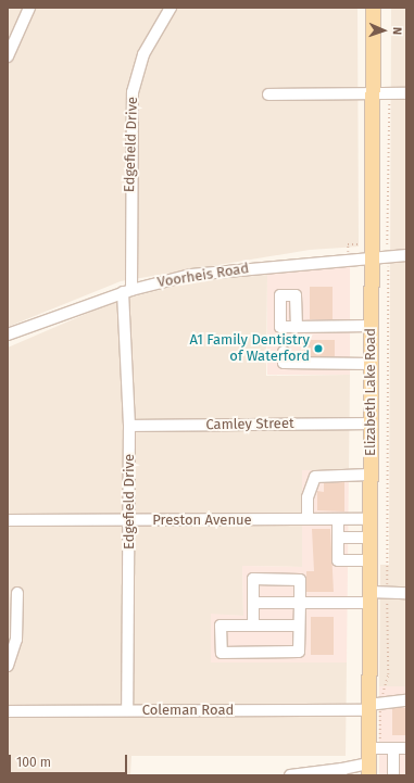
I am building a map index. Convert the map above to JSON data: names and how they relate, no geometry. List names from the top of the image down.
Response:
{
  "streets": {
    "main road": ["Elizabeth Lake Road"],
    "street": [
      "Edgefield Drive",
      "Voorheis Road",
      "Camley Street",
      "Preston Avenue",
      "Coleman Road"
    ]
  },
  "crossings": [
    ["Edgefield Drive", "Voorheis Road"],
    ["Edgefield Drive", "Camley Street"],
    ["Edgefield Drive", "Preston Avenue"],
    ["Edgefield Drive", "Coleman Road"],
    ["Voorheis Road", "Elizabeth Lake Road"],
    ["Elizabeth Lake Road", "Camley Street"],
    ["Elizabeth Lake Road", "Preston Avenue"],
    ["Elizabeth Lake Road", "Coleman Road"]
  ],
  "places": ["A1 Family Dentistry of Waterford"],
  "scale_bar": "100 m",
  "north": "right"
}
